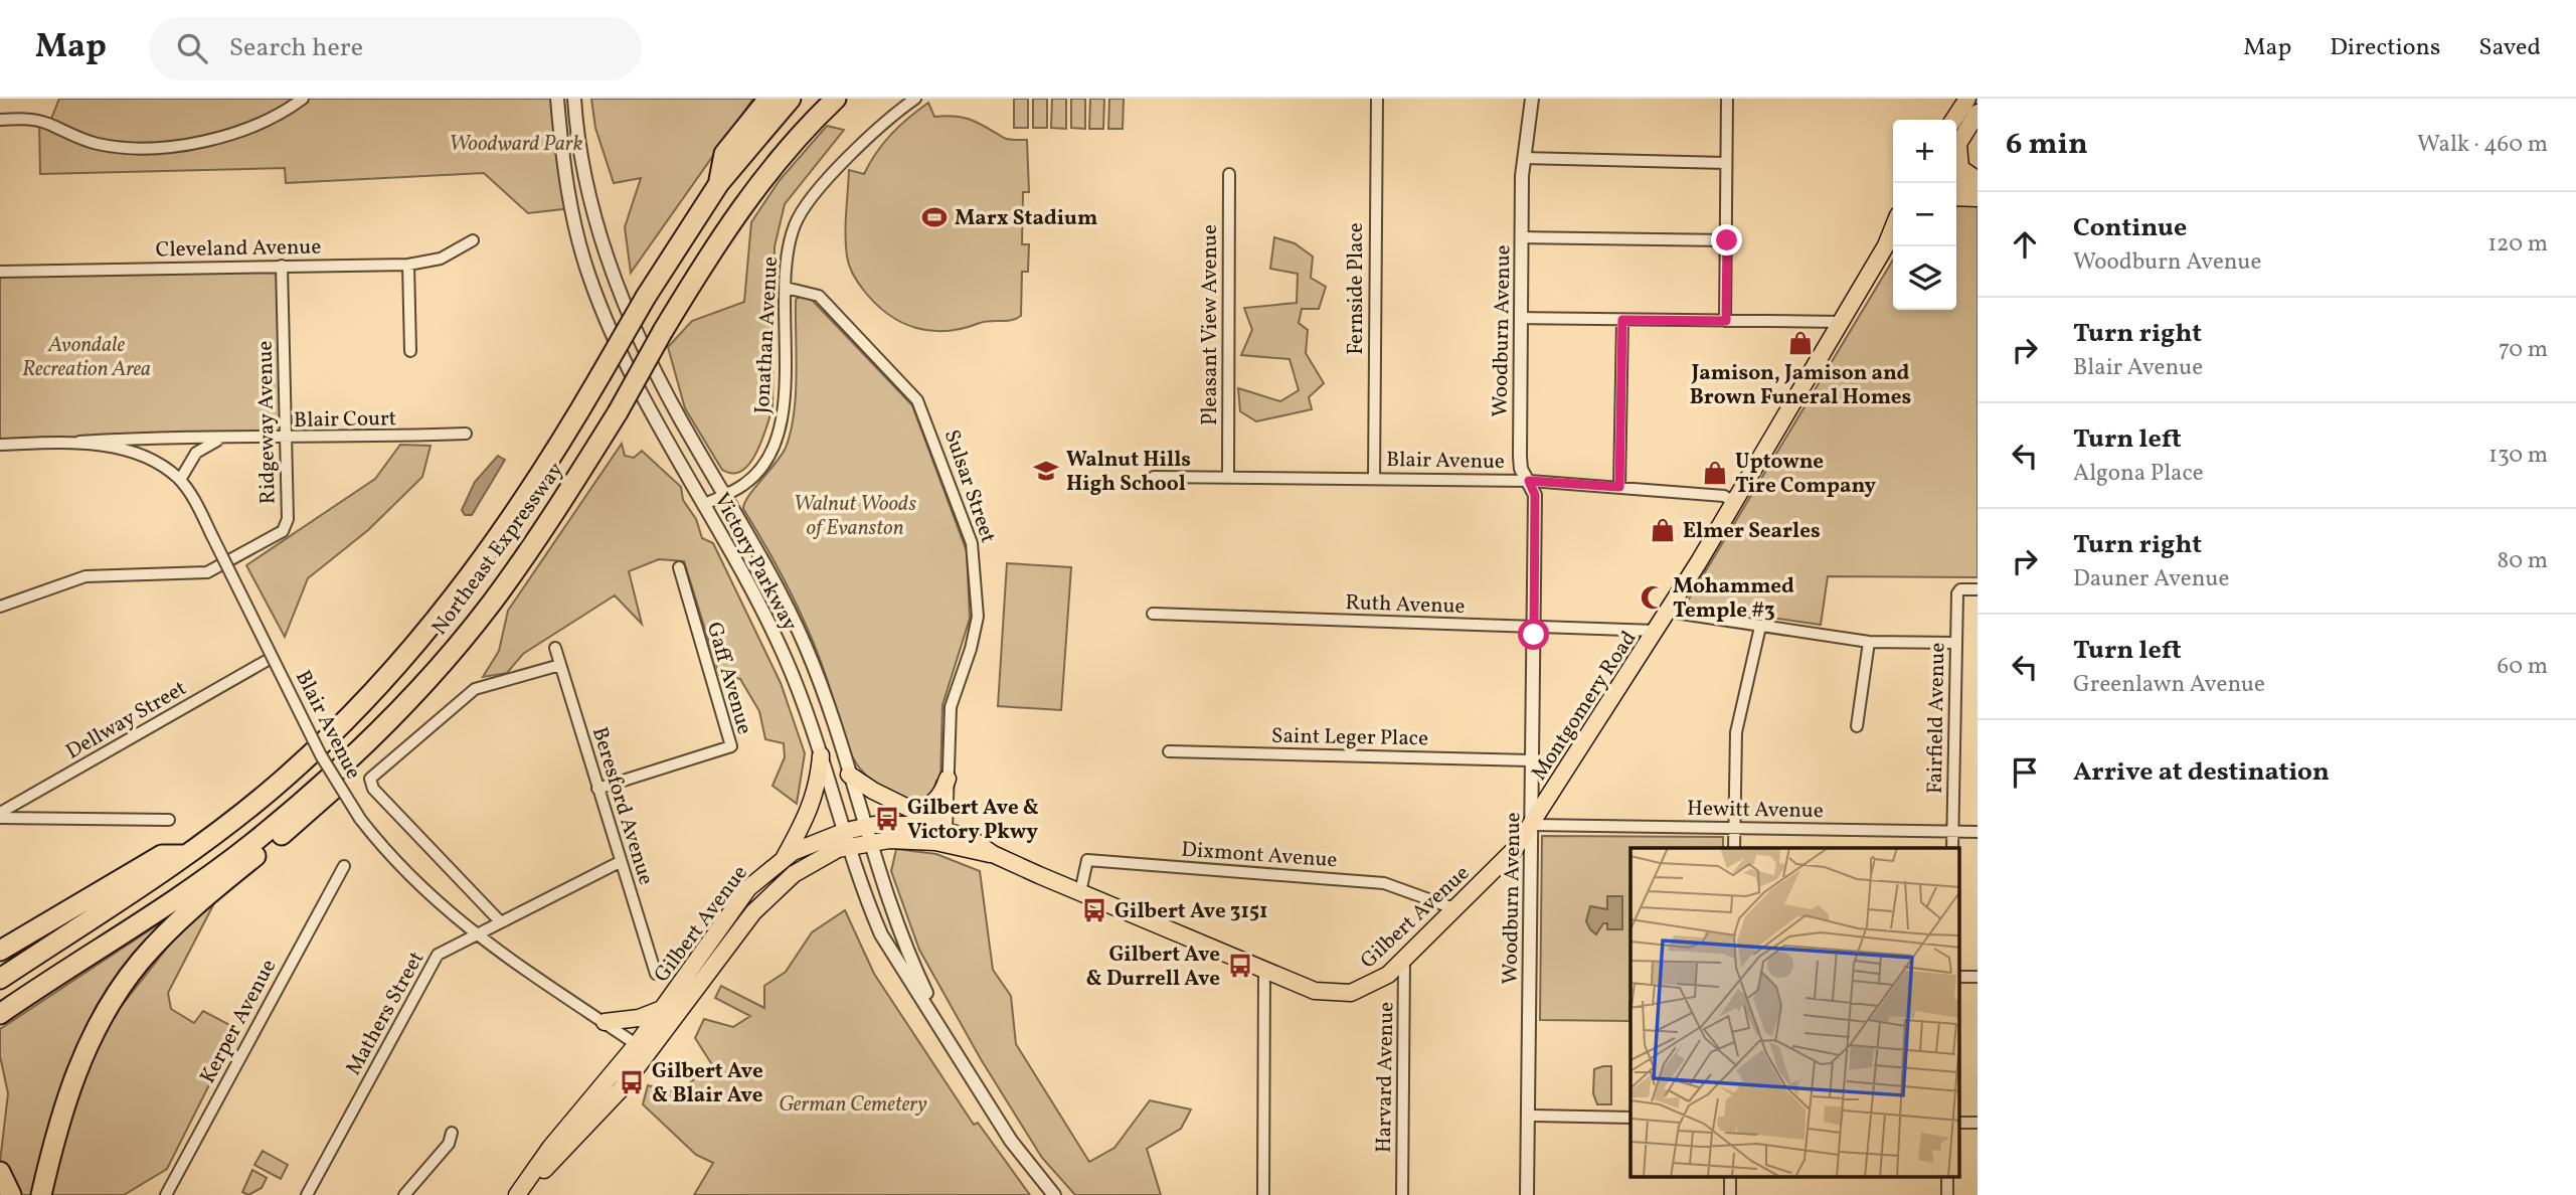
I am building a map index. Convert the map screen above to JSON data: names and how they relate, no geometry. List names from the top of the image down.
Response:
{
  "streets": {
    "highway": ["Northeast Expressway"],
    "main road": ["Montgomery Road", "Gilbert Avenue"],
    "street": [
      "Cleveland Avenue",
      "Fernside Place",
      "Pleasant View Avenue",
      "Woodburn Avenue",
      "Jonathan Avenue",
      "Blair Court",
      "Ridgeway Avenue",
      "Blair Avenue",
      "Sulsar Street",
      "Victory Parkway",
      "Ruth Avenue",
      "Gaff Avenue",
      "Fairfield Avenue",
      "Dellway Street",
      "Saint Leger Place",
      "Beresford Avenue",
      "Hewitt Avenue",
      "Dixmont Avenue",
      "Mathers Street",
      "Kerper Avenue",
      "Harvard Avenue"
    ]
  },
  "crossings": [
    ["Cleveland Avenue", "Ridgeway Avenue"],
    ["Fernside Place", "Blair Avenue"],
    ["Pleasant View Avenue", "Blair Avenue"],
    ["Woodburn Avenue", "Blair Avenue"],
    ["Woodburn Avenue", "Ruth Avenue"],
    ["Woodburn Avenue", "Montgomery Road"],
    ["Woodburn Avenue", "Saint Leger Place"],
    ["Woodburn Avenue", "Hewitt Avenue"],
    ["Woodburn Avenue", "Gilbert Avenue"],
    ["Jonathan Avenue", "Sulsar Street"],
    ["Jonathan Avenue", "Victory Parkway"],
    ["Blair Court", "Ridgeway Avenue"],
    ["Blair Court", "Blair Avenue"],
    ["Blair Avenue", "Montgomery Road"],
    ["Blair Avenue", "Gilbert Avenue"],
    ["Blair Avenue", "Mathers Street"],
    ["Sulsar Street", "Gilbert Avenue"],
    ["Victory Parkway", "Gilbert Avenue"],
    ["Ruth Avenue", "Montgomery Road"],
    ["Gaff Avenue", "Beresford Avenue"],
    ["Montgomery Road", "Hewitt Avenue"],
    ["Montgomery Road", "Gilbert Avenue"],
    ["Fairfield Avenue", "Hewitt Avenue"],
    ["Beresford Avenue", "Mathers Street"],
    ["Hewitt Avenue", "Gilbert Avenue"],
    ["Dixmont Avenue", "Gilbert Avenue"],
    ["Gilbert Avenue", "Harvard Avenue"]
  ],
  "parks": [
    "Woodward Park",
    "Avondale Recreation Area",
    "Walnut Woods of Evanston",
    "German Cemetery"
  ],
  "places": {
    "sports": ["Marx Stadium"],
    "shop": ["Jamison, Jamison and Brown Funeral Homes", "Uptowne Tire Company", "Elmer Searles"],
    "school or university": ["Walnut Hills High School"],
    "mosque": ["Mohammed Temple #3"],
    "bus stop": [
      "Gilbert Ave & Victory Pkwy",
      "Gilbert Ave 3151",
      "Gilbert Ave & Durrell Ave",
      "Gilbert Ave & Blair Ave"
    ]
  },
  "page": {
    "header": "Map",
    "search": "Search here",
    "nav": ["Map", "Directions", "Saved"],
    "heading": ["6 min", "Walk · 460 m"],
    "map_buttons": ["+", "−"],
    "list": [
      ["Continue", "Woodburn Avenue", "120 m"],
      ["Turn right", "Blair Avenue", "70 m"],
      ["Turn left", "Algona Place", "130 m"],
      ["Turn right", "Dauner Avenue", "80 m"],
      ["Turn left", "Greenlawn Avenue", "60 m"],
      "Arrive at destination"
    ]
  }
}
